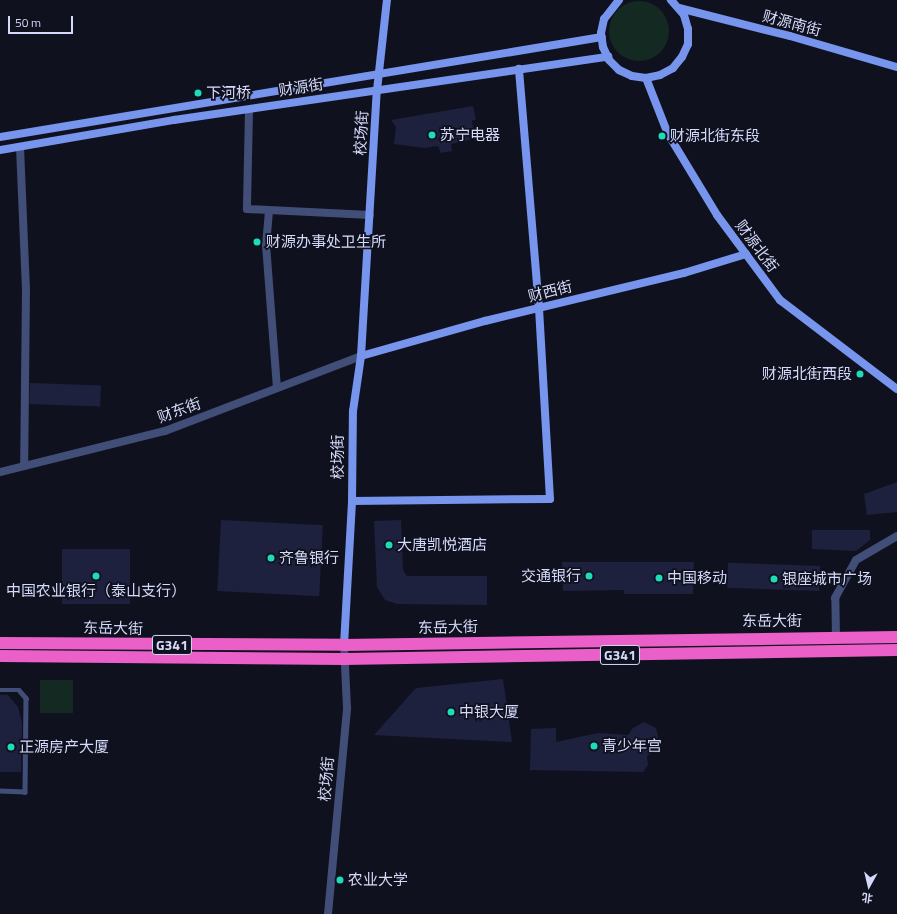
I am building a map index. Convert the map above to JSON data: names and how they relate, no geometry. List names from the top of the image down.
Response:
{
  "streets": {
    "highway": ["东岳大街", "G341"],
    "main road": [
      "财源南街",
      "财源街",
      "校场街",
      "财源北街",
      "财西街"
    ],
    "street": ["财东街"]
  },
  "crossings": [
    ["财源街", "校场街"],
    ["校场街", "财西街"],
    ["校场街", "财东街"],
    ["校场街", "东岳大街"],
    ["财源北街", "财西街"],
    ["财西街", "财东街"]
  ],
  "places": [
    "下河桥",
    "苏宁电器",
    "财源北街东段",
    "财源办事处卫生所",
    "财源北街西段",
    "大唐凯悦酒店",
    "齐鲁银行",
    "中国农业银行（泰山支行）",
    "交通银行",
    "中国移动",
    "银座城市广场",
    "中银大厦",
    "青少年宫",
    "正源房产大厦",
    "农业大学"
  ],
  "scale_bar": "50 m",
  "north": "bottom"
}
